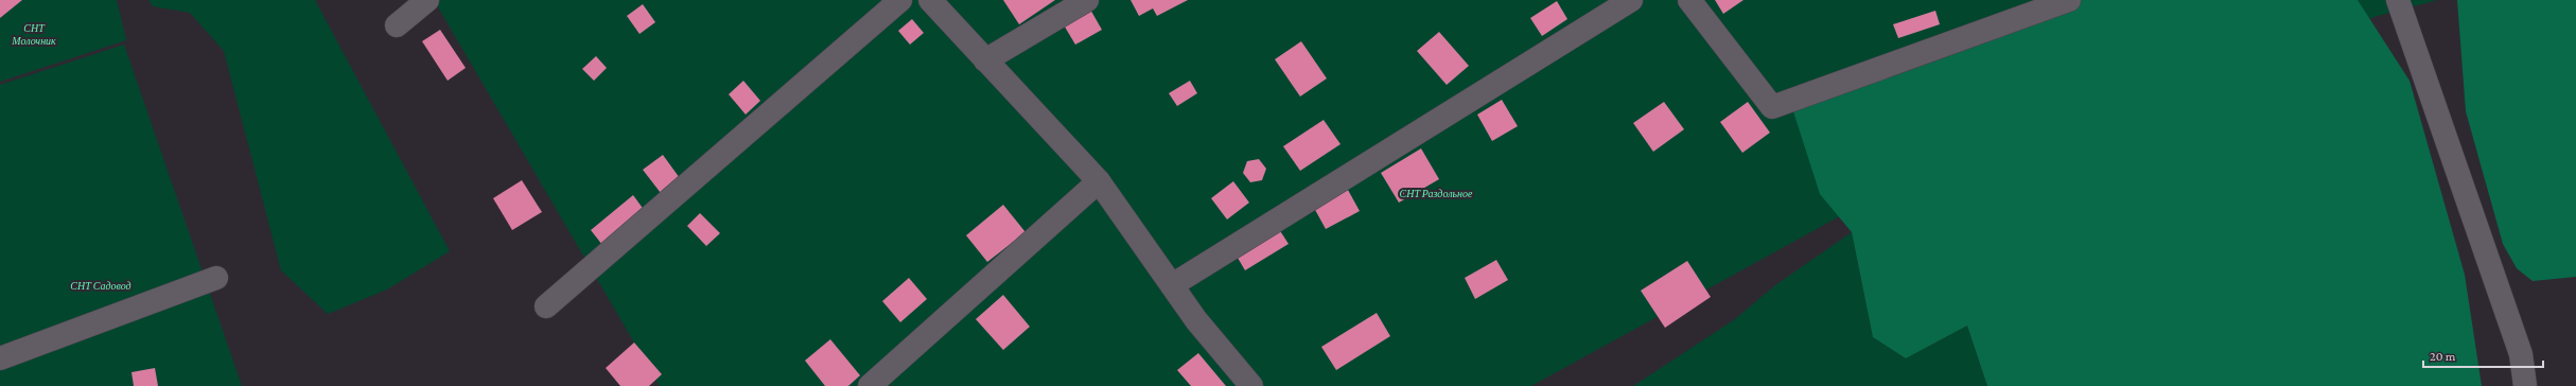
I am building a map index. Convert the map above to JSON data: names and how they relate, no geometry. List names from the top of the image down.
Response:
{
  "parks": ["СНТ Молочник", "СНТ Раздольное", "СНТ Садовод"],
  "scale_bar": "20 m"
}
